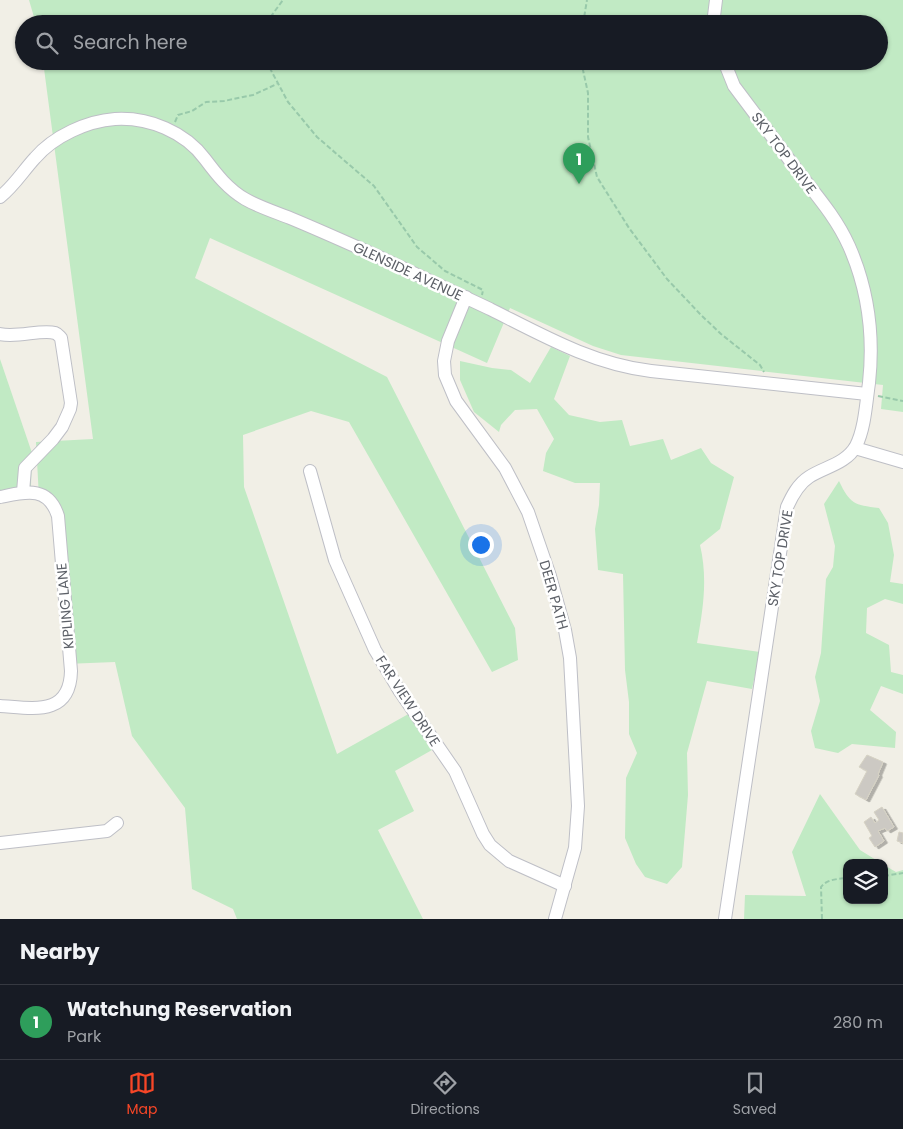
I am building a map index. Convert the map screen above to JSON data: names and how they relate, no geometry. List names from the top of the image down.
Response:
{
  "streets": {
    "street": [
      "SKY TOP DRIVE",
      "GLENSIDE AVENUE",
      "DEER PATH",
      "KIPLING LANE",
      "FAR VIEW DRIVE"
    ]
  },
  "crossings": [
    ["SKY TOP DRIVE", "GLENSIDE AVENUE"],
    ["GLENSIDE AVENUE", "DEER PATH"],
    ["DEER PATH", "FAR VIEW DRIVE"]
  ],
  "page": {
    "search": "Search here",
    "pins": "1",
    "heading": "Nearby",
    "list": [
      {
        "mark": "1",
        "name": "Watchung Reservation",
        "note": "Park",
        "value": "280 m"
      }
    ],
    "nav": ["Map", "Directions", "Saved"]
  }
}
